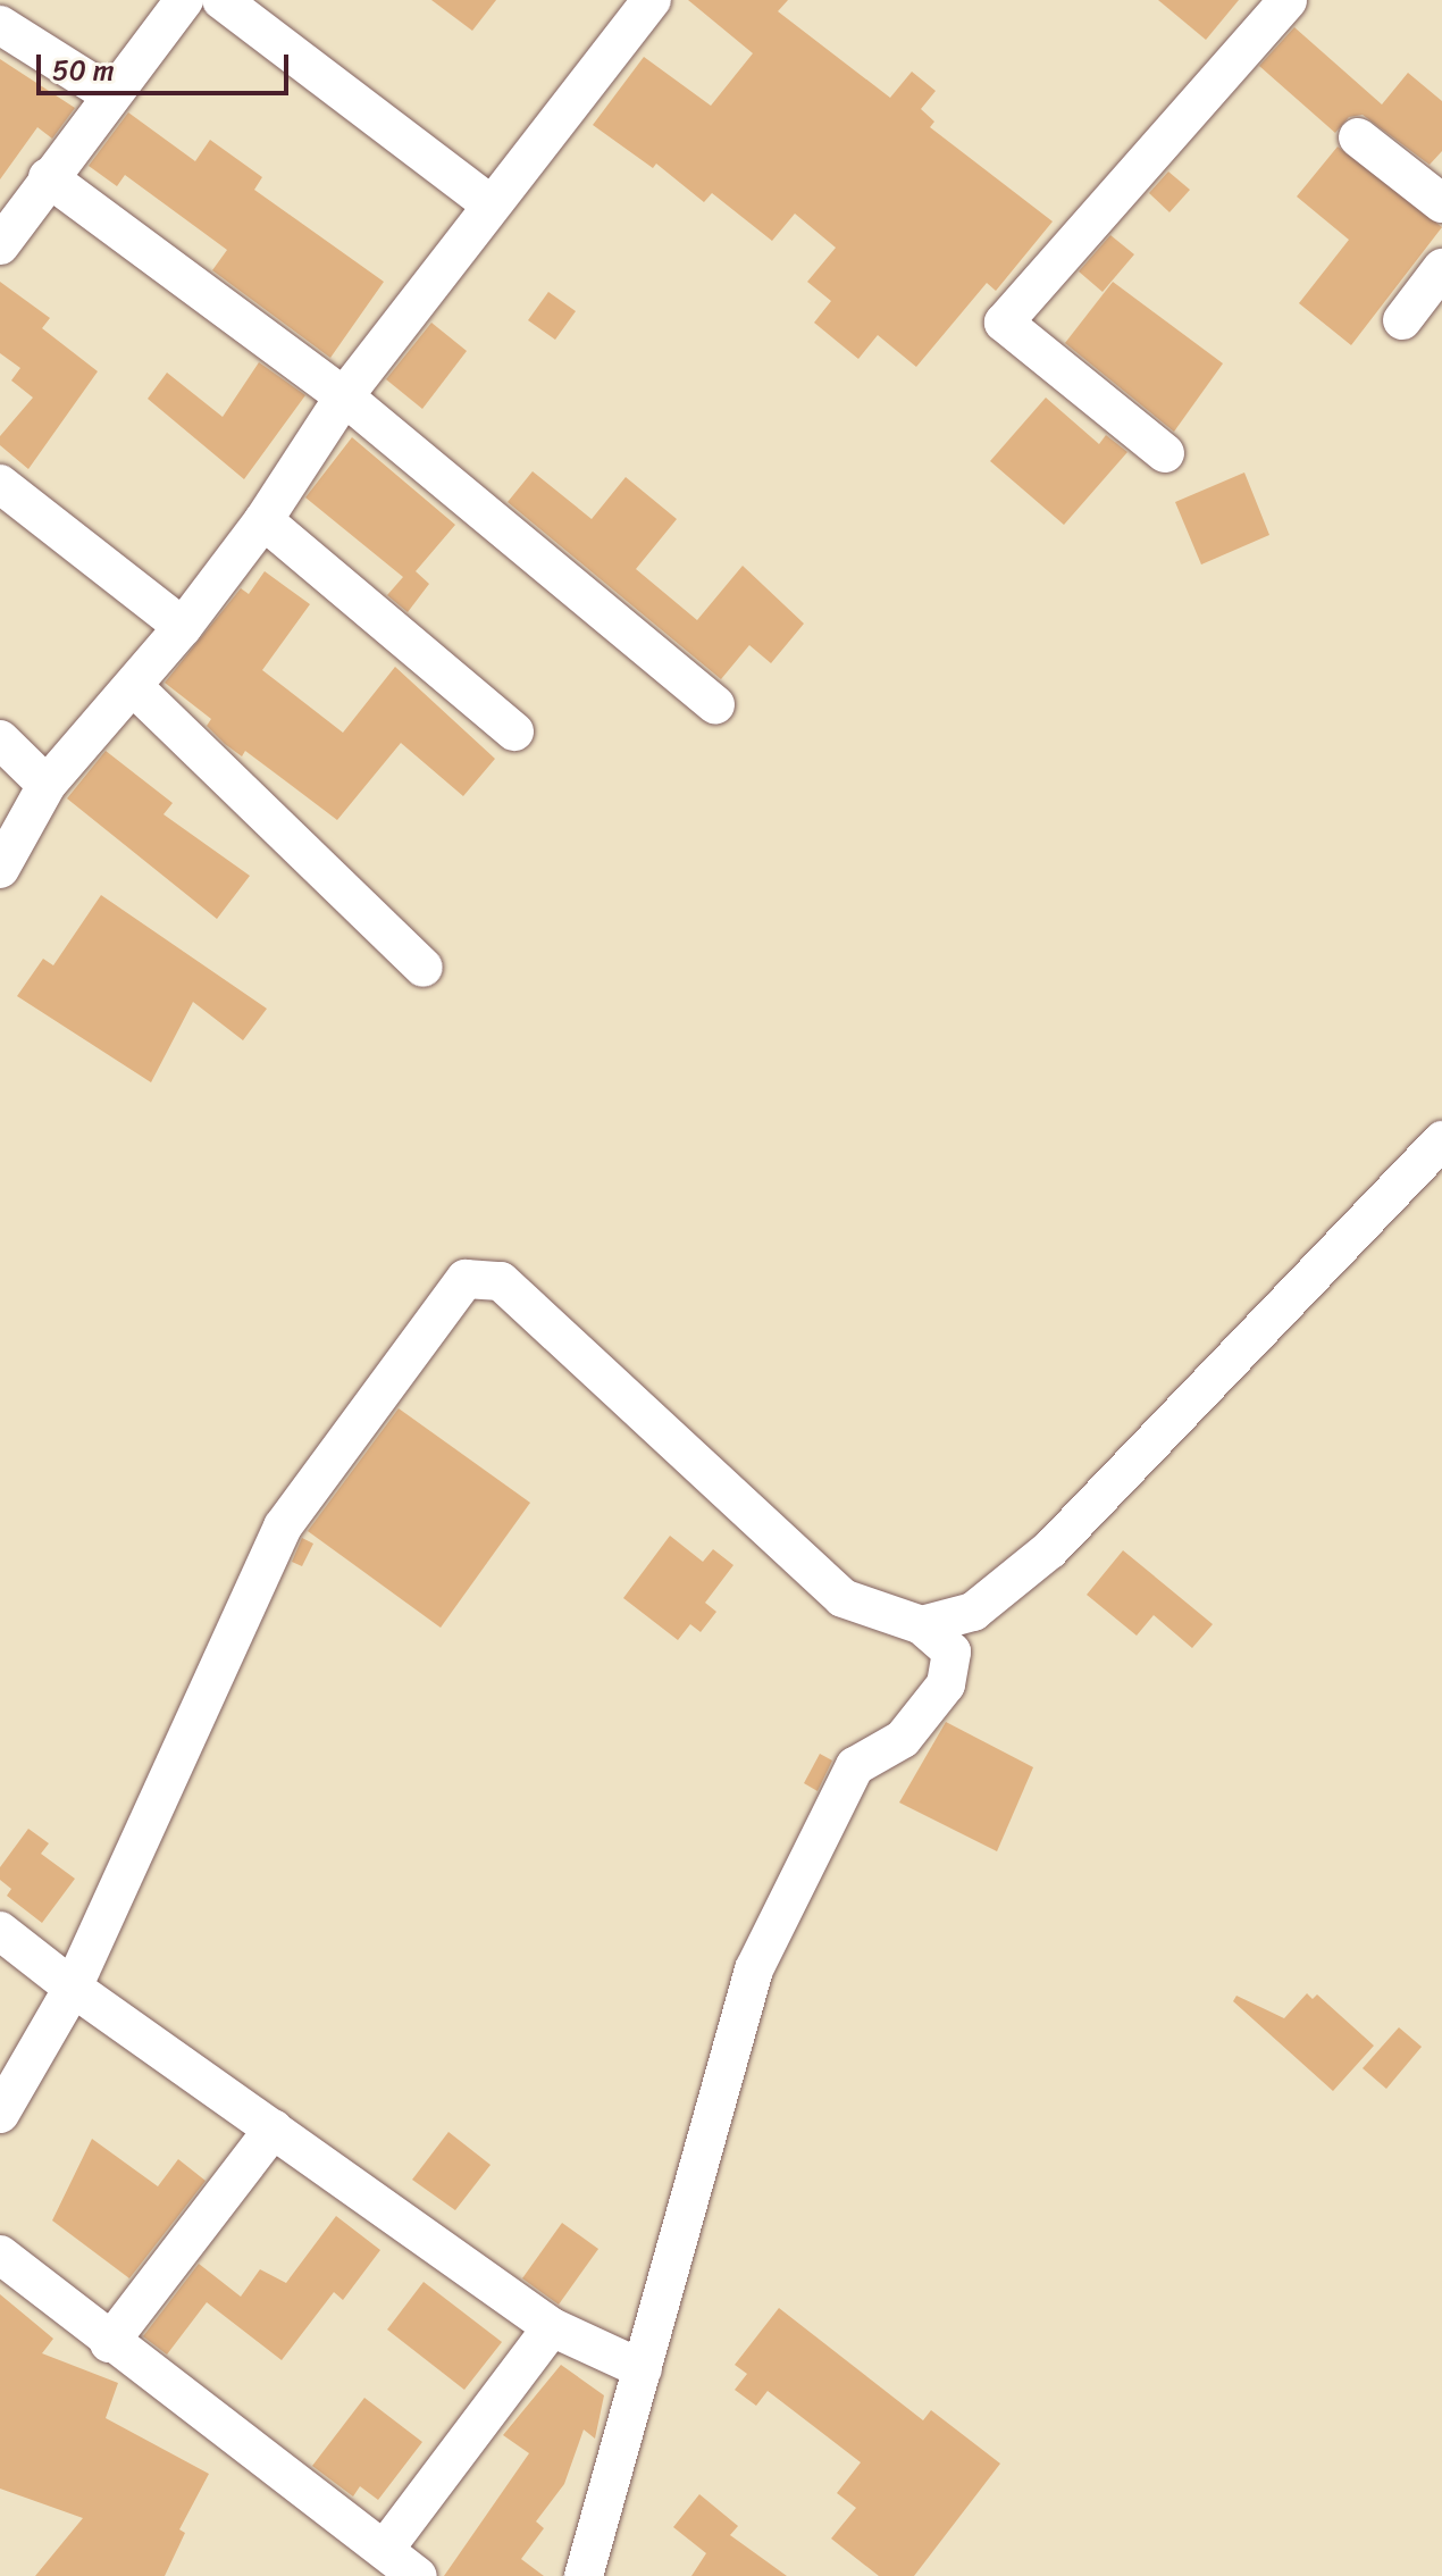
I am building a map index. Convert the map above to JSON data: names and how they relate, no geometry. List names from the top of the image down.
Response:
{
  "scale_bar": "50 m"
}
